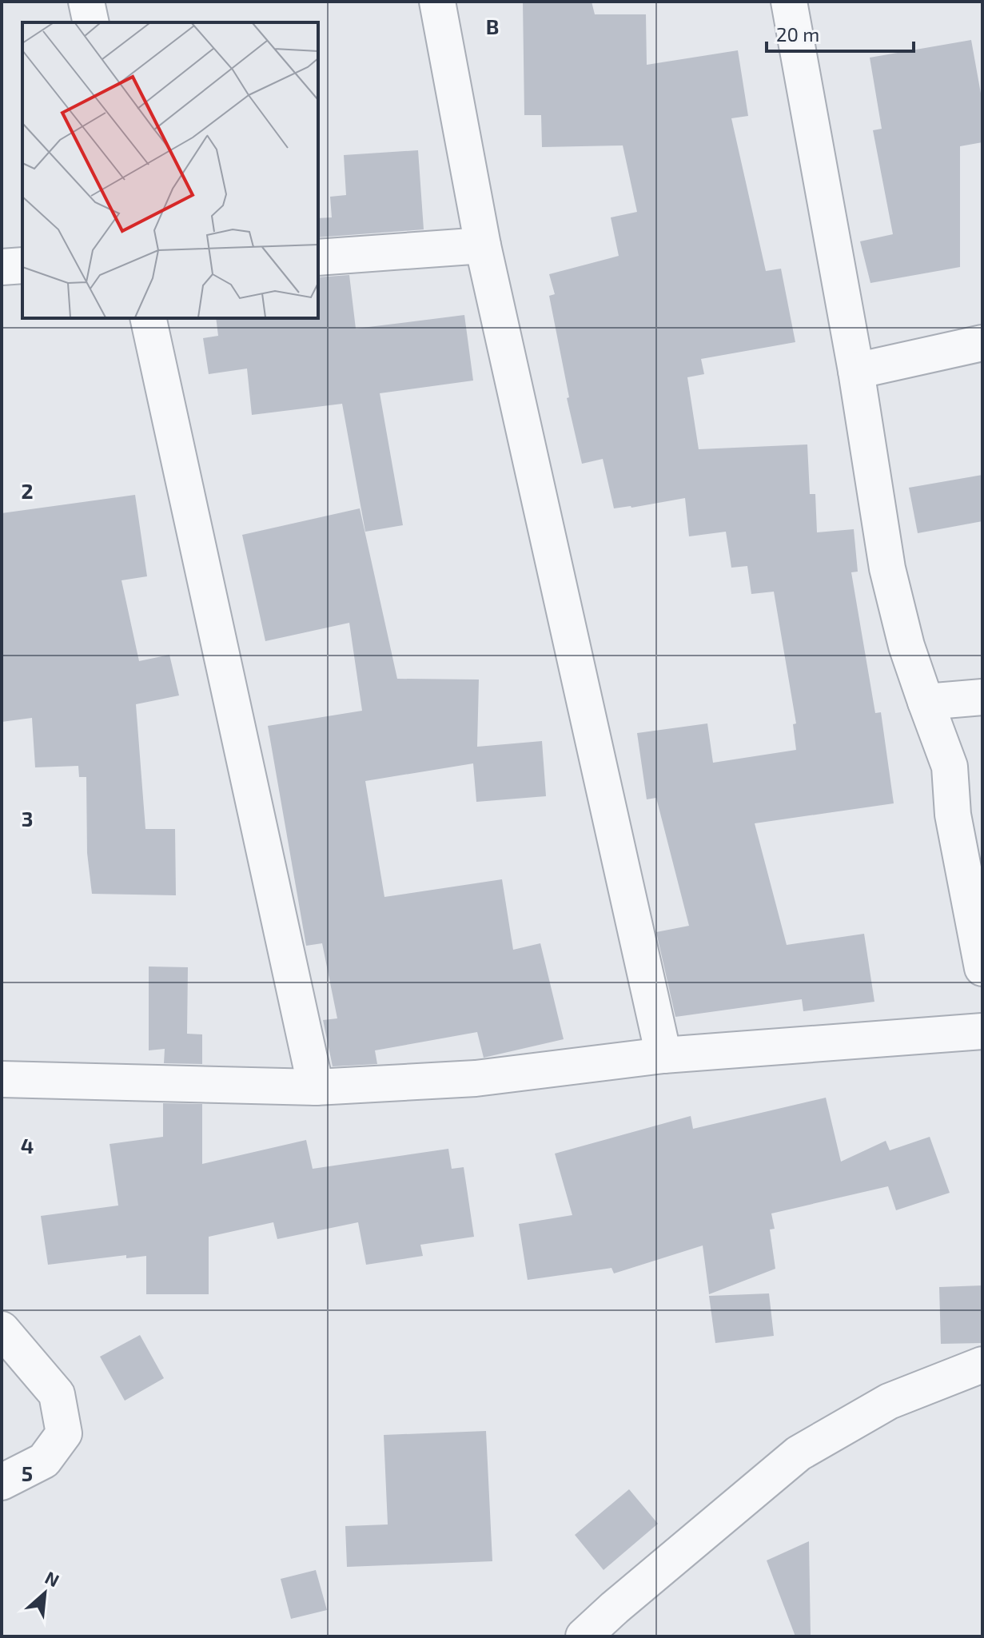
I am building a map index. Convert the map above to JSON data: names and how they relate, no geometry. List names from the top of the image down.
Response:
{
  "scale_bar": "20 m",
  "north": "top right",
  "grid": {
    "columns": ["B"],
    "rows": [
      "2",
      "3",
      "4",
      "5"
    ]
  }
}
